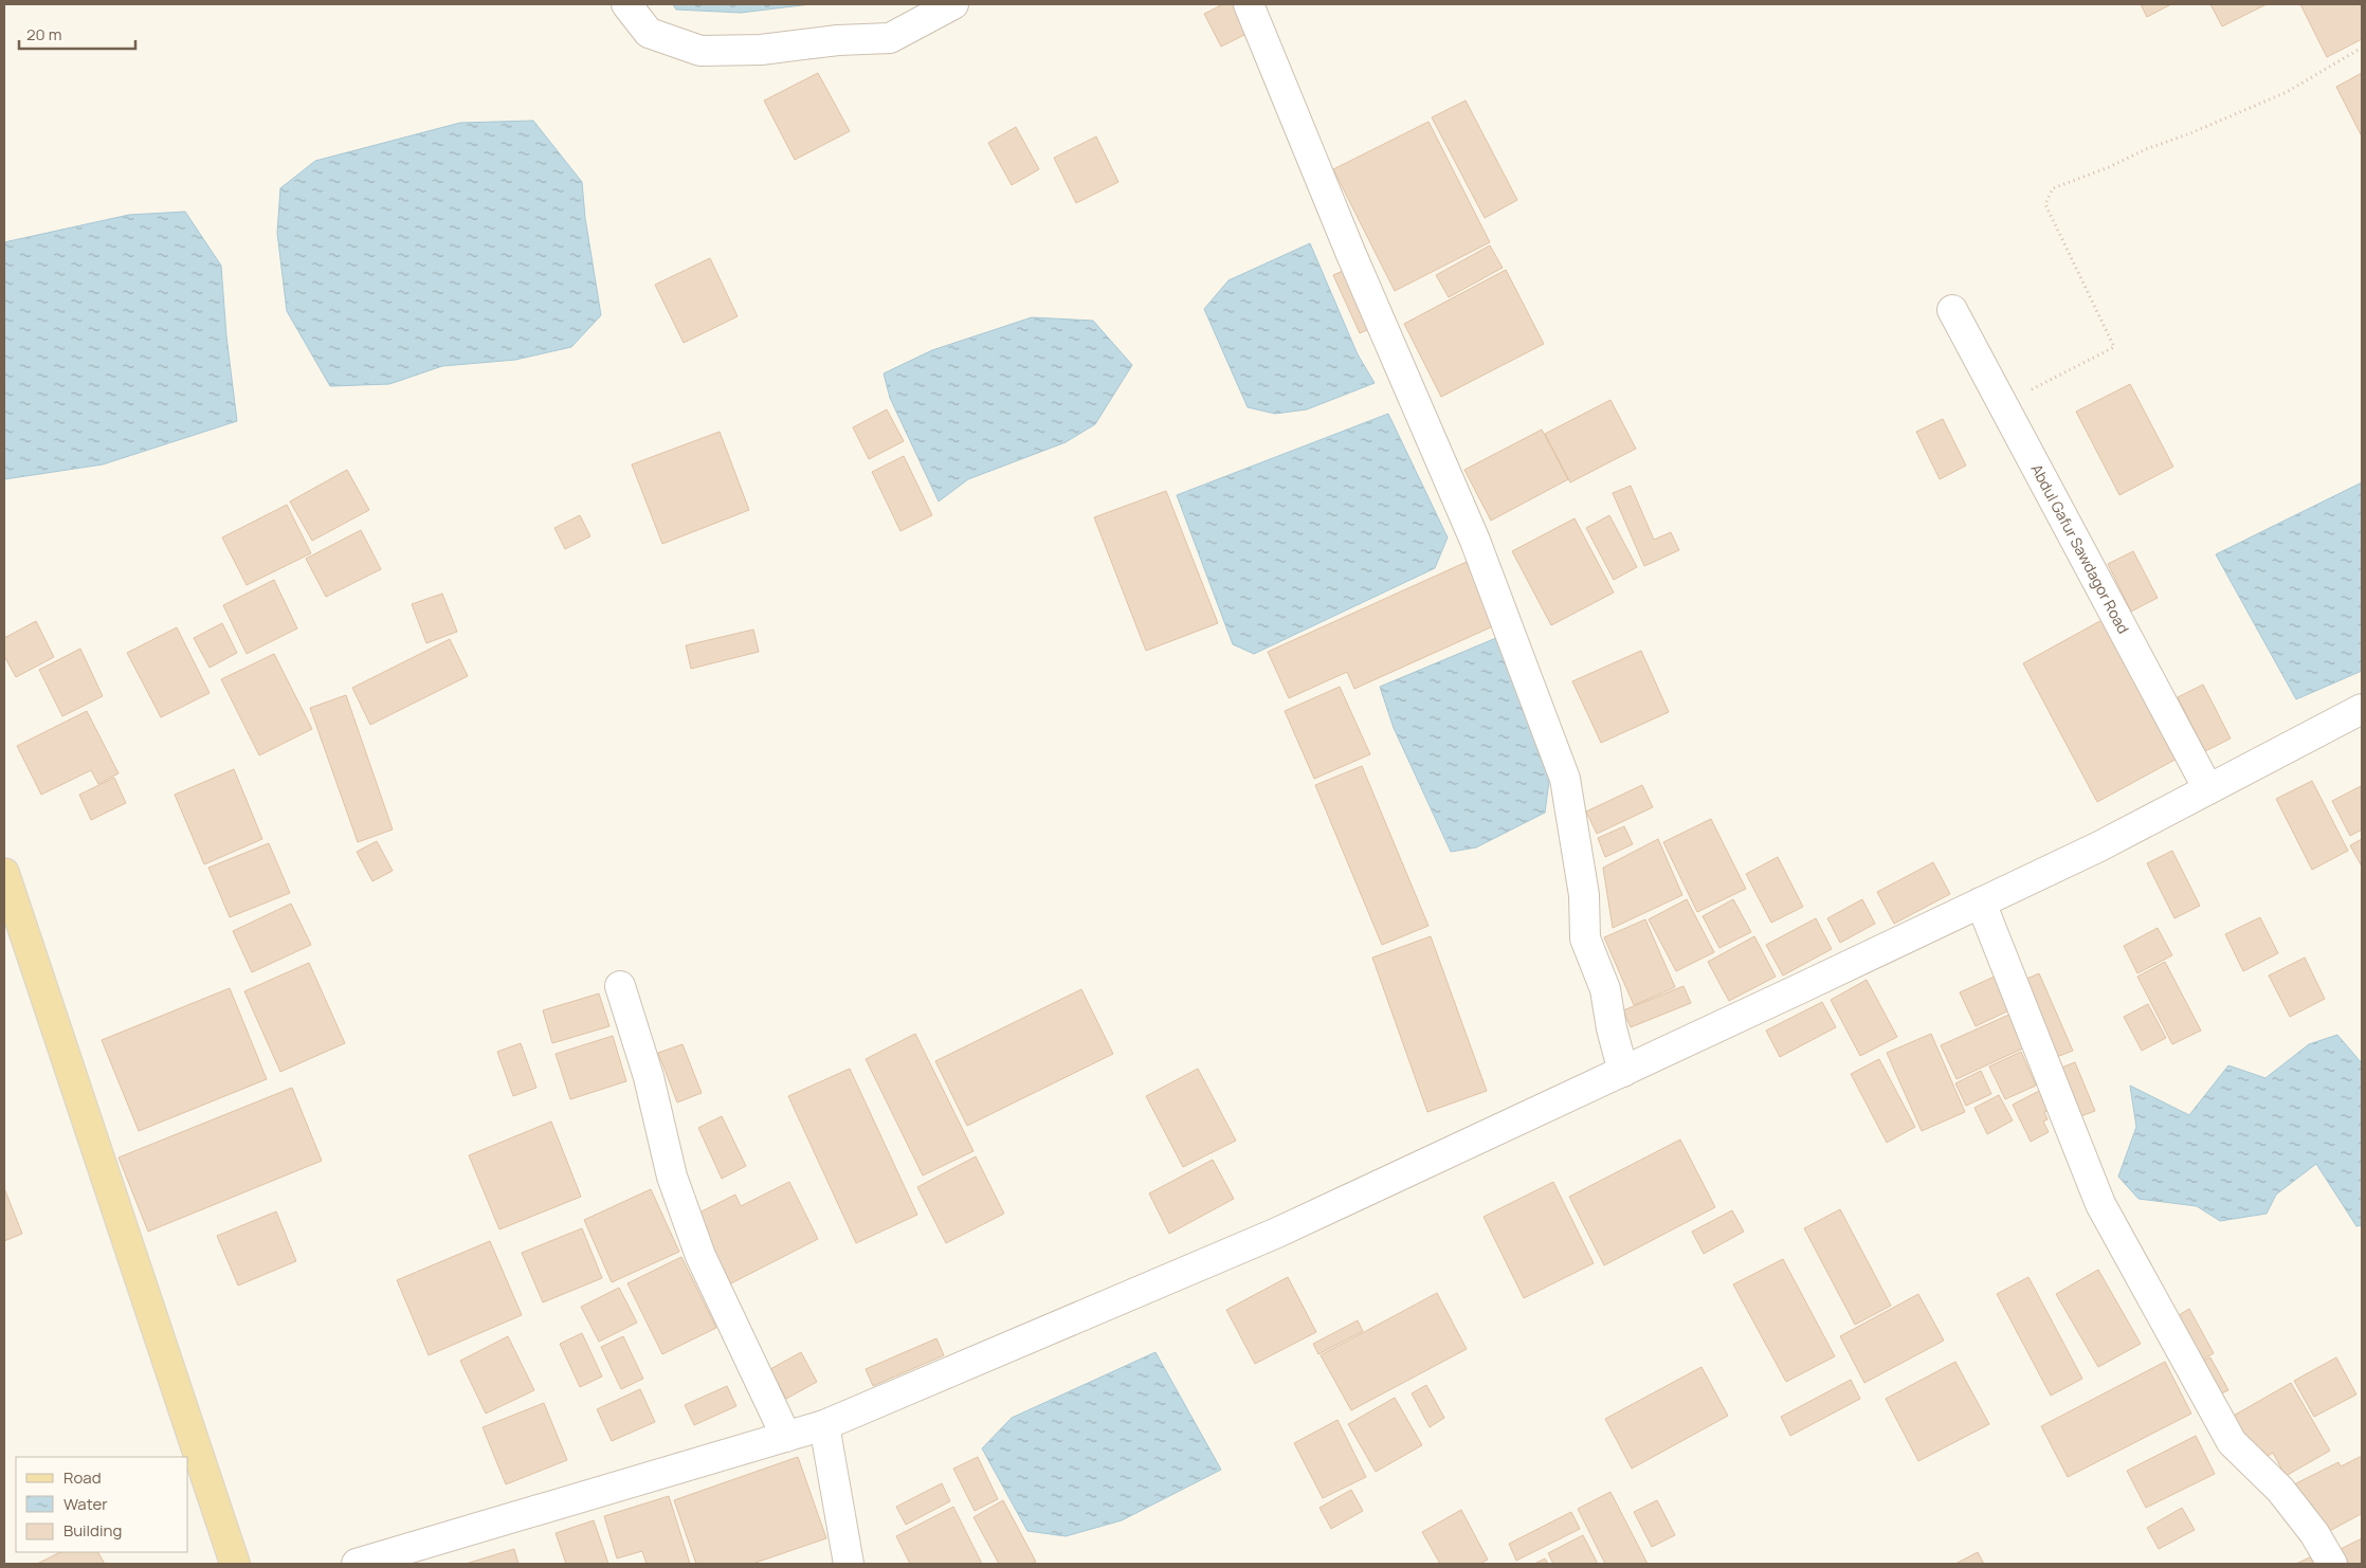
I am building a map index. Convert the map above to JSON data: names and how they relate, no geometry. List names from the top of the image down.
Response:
{
  "streets": {
    "street": ["Abdul Gafur Sawdagor Road"]
  },
  "legend": ["Road", "Water", "Building"],
  "scale_bar": "20 m"
}
